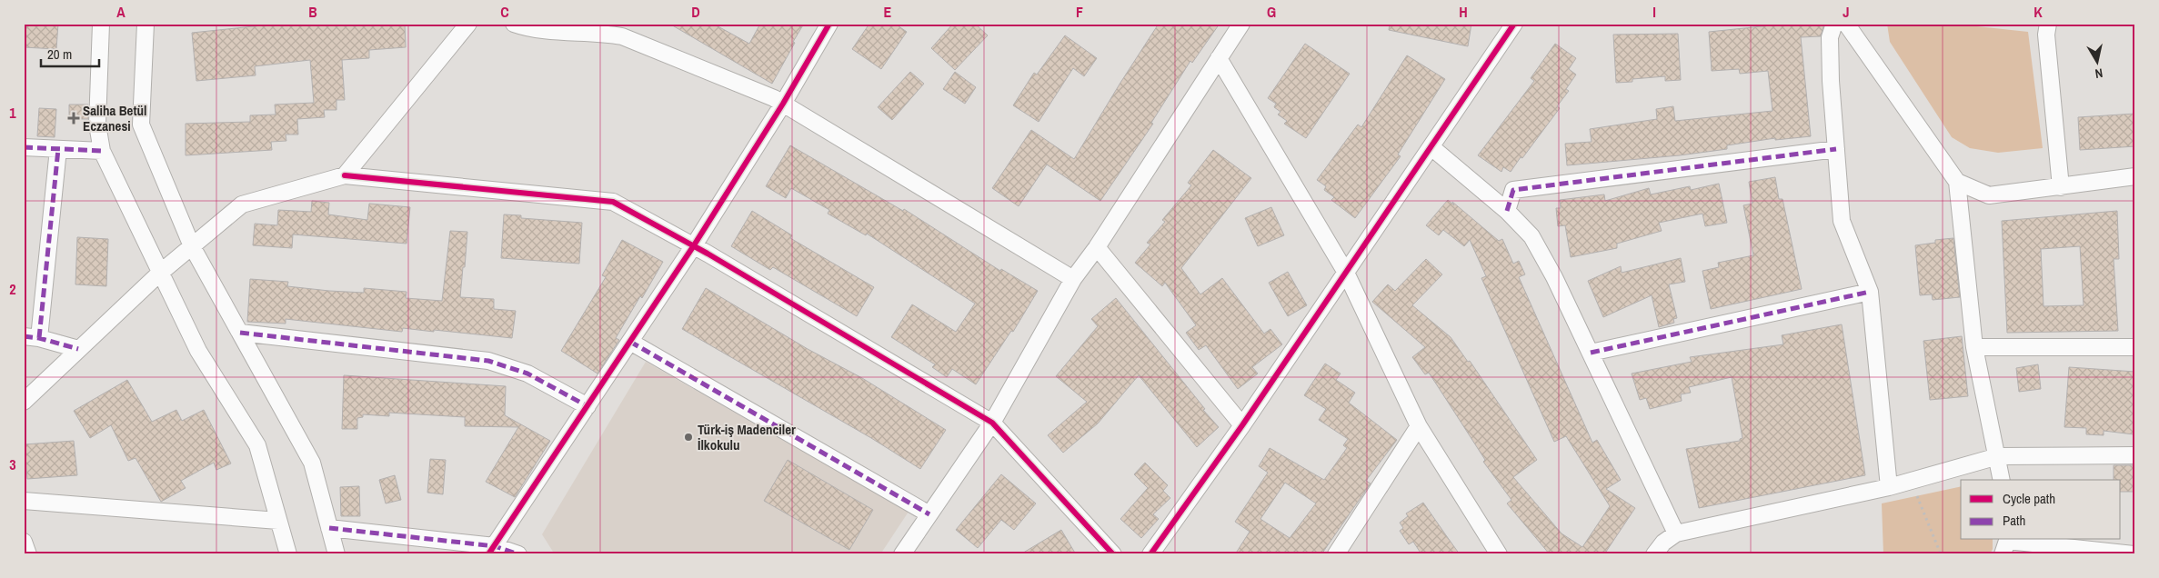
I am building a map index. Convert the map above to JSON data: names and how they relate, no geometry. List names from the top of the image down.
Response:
{
  "places": {
    "health": ["Saliha Betül Eczanesi"],
    "other": ["Türk-iş Madenciler İlkokulu"]
  },
  "legend": ["Cycle path", "Path"],
  "scale_bar": "20 m",
  "north": "bottom",
  "grid": {
    "columns": [
      "A",
      "B",
      "C",
      "D",
      "E",
      "F",
      "G",
      "H",
      "I",
      "J",
      "K"
    ],
    "rows": ["1", "2", "3"]
  }
}
